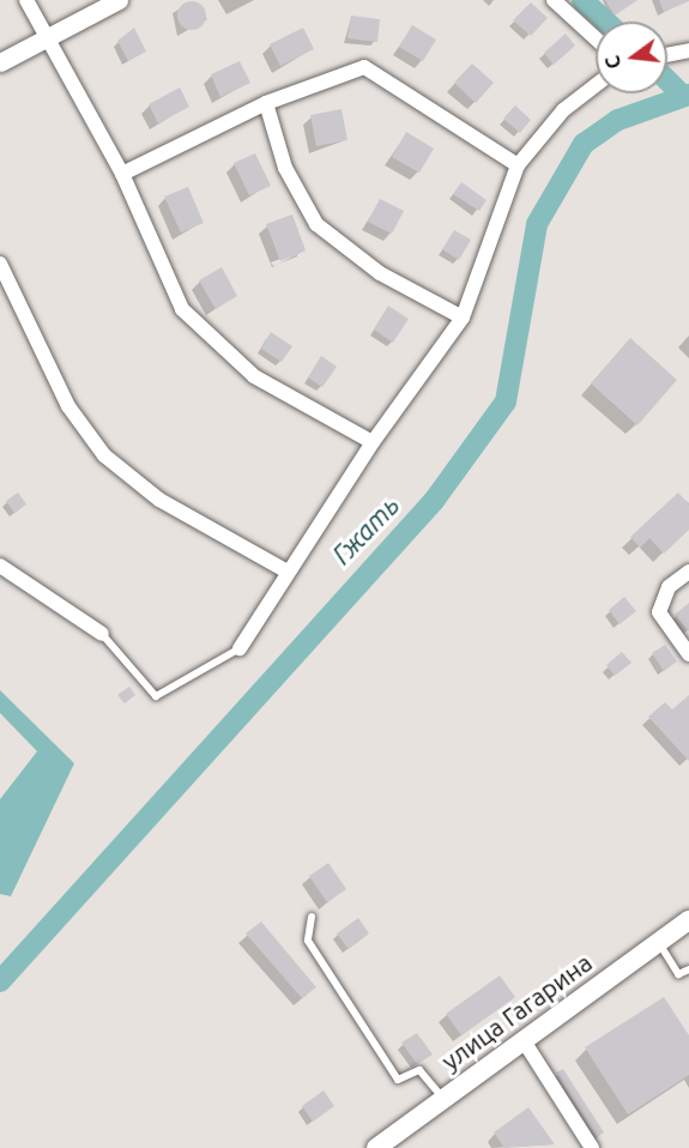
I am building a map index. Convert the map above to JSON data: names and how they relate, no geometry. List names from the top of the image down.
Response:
{
  "streets": {
    "main road": ["улица Гагарина"]
  },
  "water": ["Гжать"],
  "north": "left"
}
